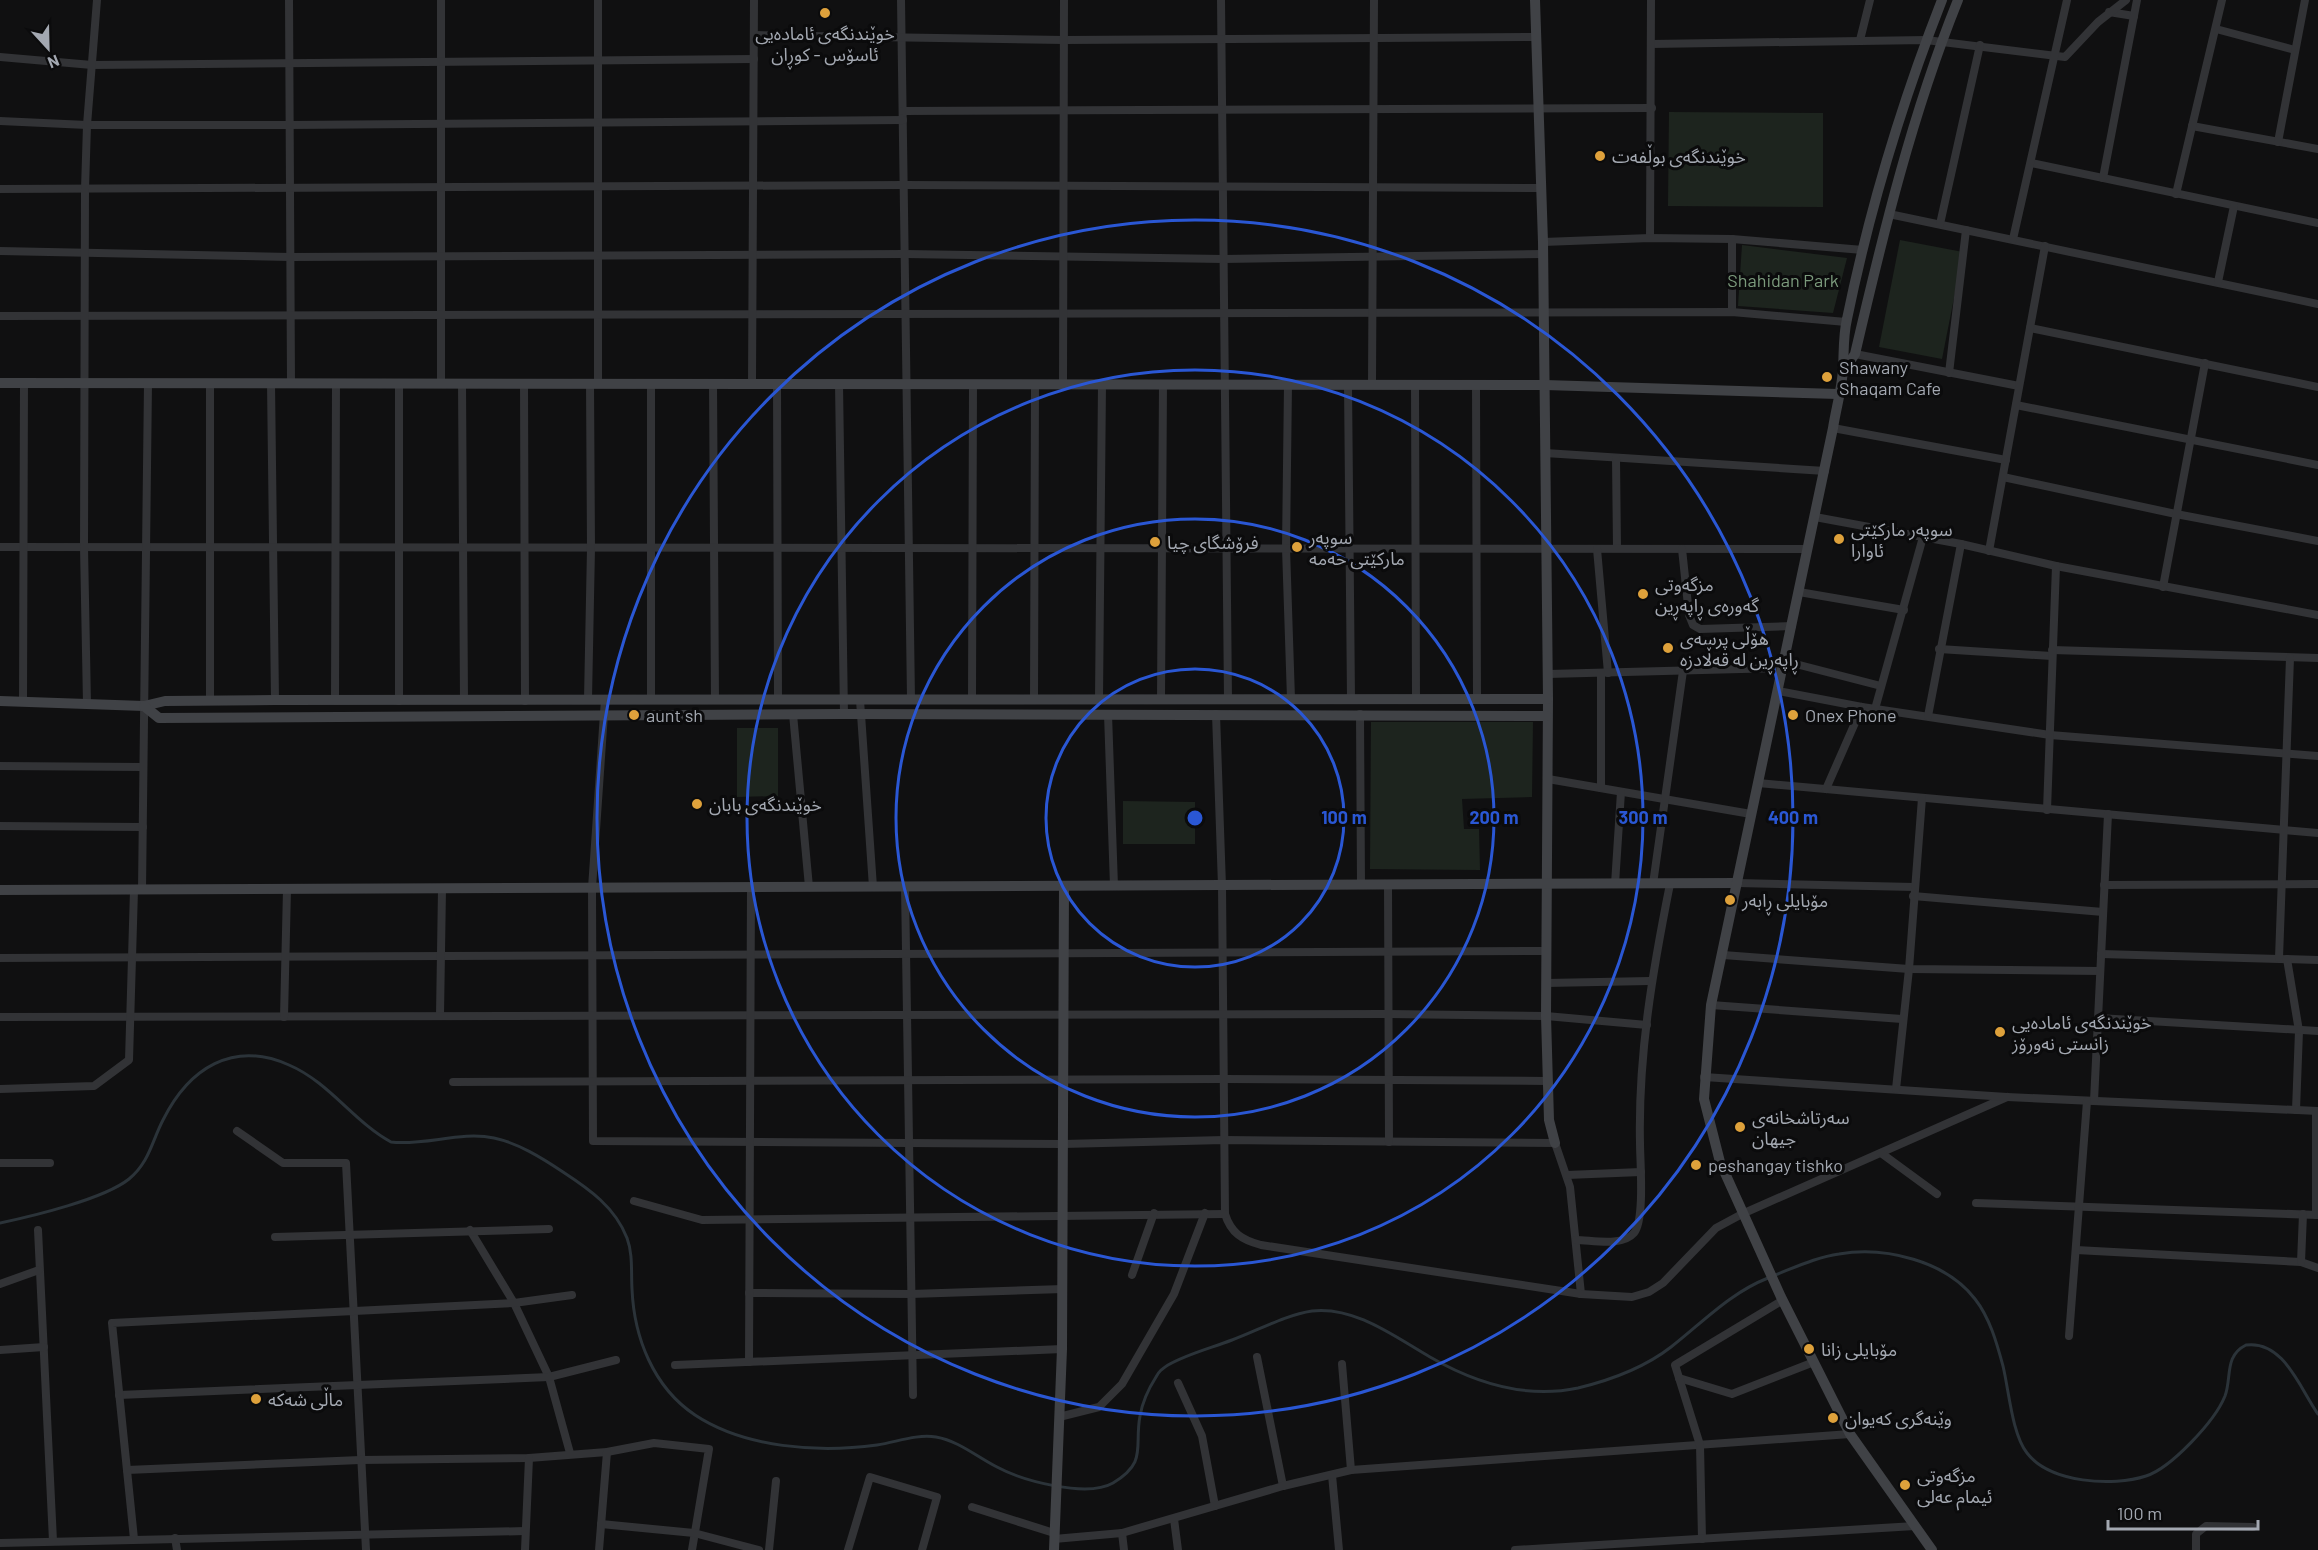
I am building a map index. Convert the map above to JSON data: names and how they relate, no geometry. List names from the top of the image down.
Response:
{
  "parks": ["Shahidan Park"],
  "places": [
    "خوێندنگەی ئامادەیی ئاسۆس - کوڕان",
    "خوێندنگەی بوڵفەت",
    "Shawany Shaqam Cafe",
    "سوپەر مارکێتی ئاوارا",
    "فرۆشگای چیا",
    "سوپەر مارکێتی حەمە",
    "مزگەوتی گەورەی ڕاپەڕین",
    "هۆڵی پرسەی ڕاپەڕین لە قەڵادزە",
    "aunt sh",
    "Onex Phone",
    "خوێندنگەی بابان",
    "مۆبایلی ڕابەر",
    "خوێندنگەی ئامادەیی زانستی نەورۆز",
    "سەرتاشخانەی جیهان",
    "peshangay tishko",
    "مۆبایلی زانا",
    "ماڵی شەکە",
    "وێنەگری کەیوان",
    "مزگەوتی ئیمام عەلی"
  ],
  "scale_bar": "100 m",
  "north": "bottom",
  "rings": [
    "100 m",
    "200 m",
    "300 m",
    "400 m"
  ]
}
